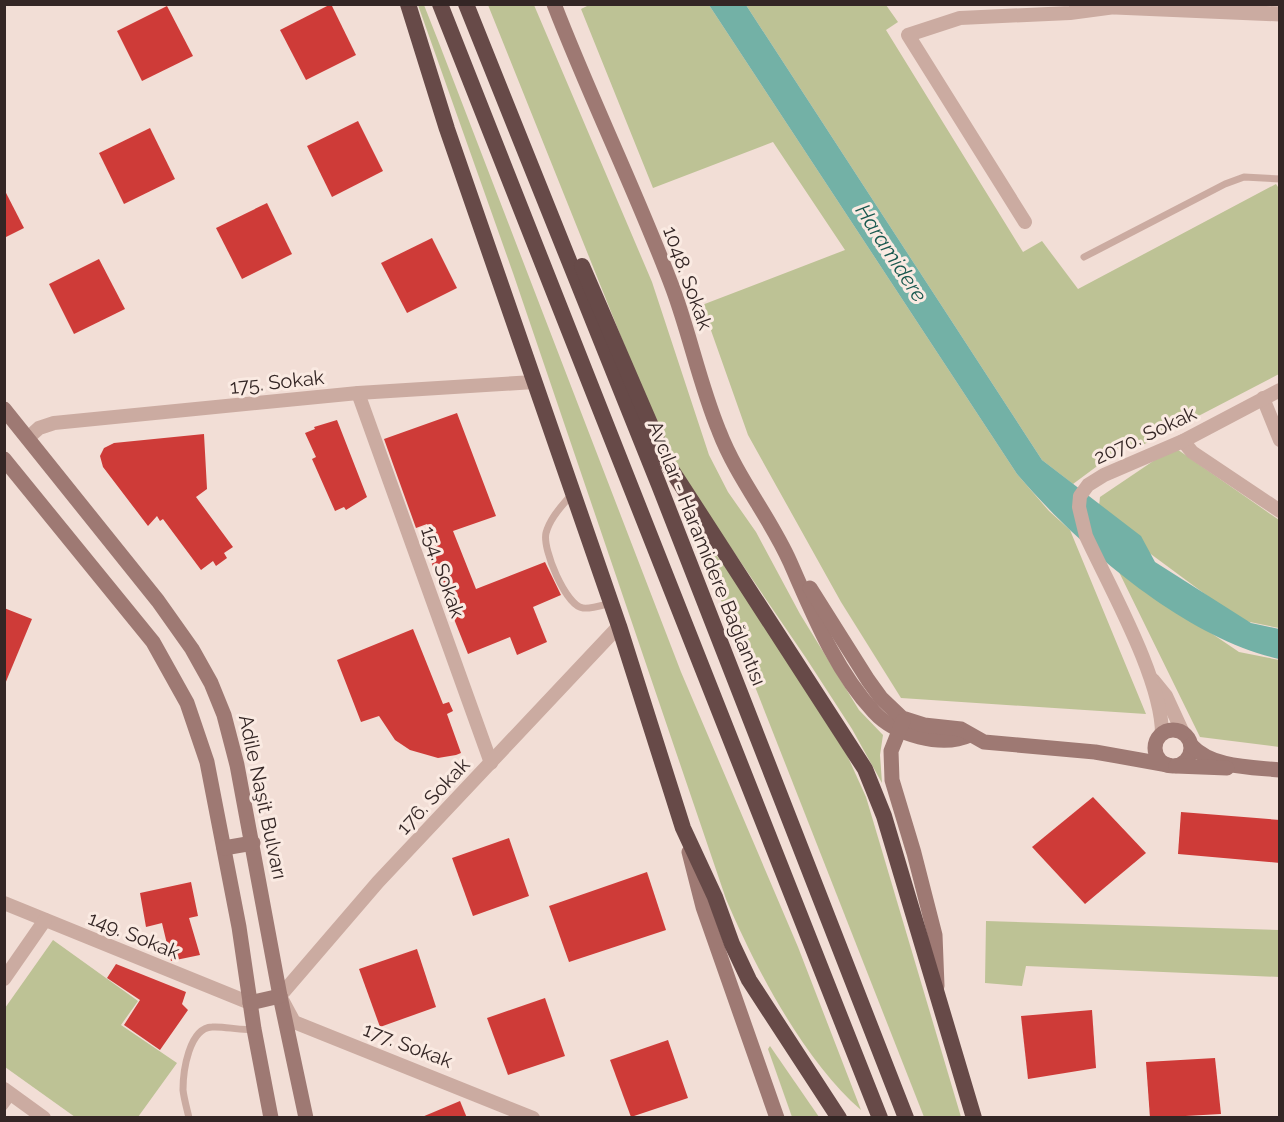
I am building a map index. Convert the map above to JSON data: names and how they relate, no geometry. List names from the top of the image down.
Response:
{
  "streets": {
    "highway": ["Avcılar - Haramidere Bağlantısı"],
    "main road": ["1048. Sokak", "Adile Naşit Bulvarı"],
    "street": [
      "175. Sokak",
      "2070. Sokak",
      "154. Sokak",
      "176. Sokak",
      "149. Sokak",
      "177. Sokak"
    ]
  },
  "crossings": [
    ["175. Sokak", "154. Sokak"],
    ["175. Sokak", "Adile Naşit Bulvarı"],
    ["154. Sokak", "176. Sokak"],
    ["176. Sokak", "Adile Naşit Bulvarı"],
    ["176. Sokak", "177. Sokak"],
    ["Adile Naşit Bulvarı", "177. Sokak"]
  ],
  "water": ["Haramidere"]
}
